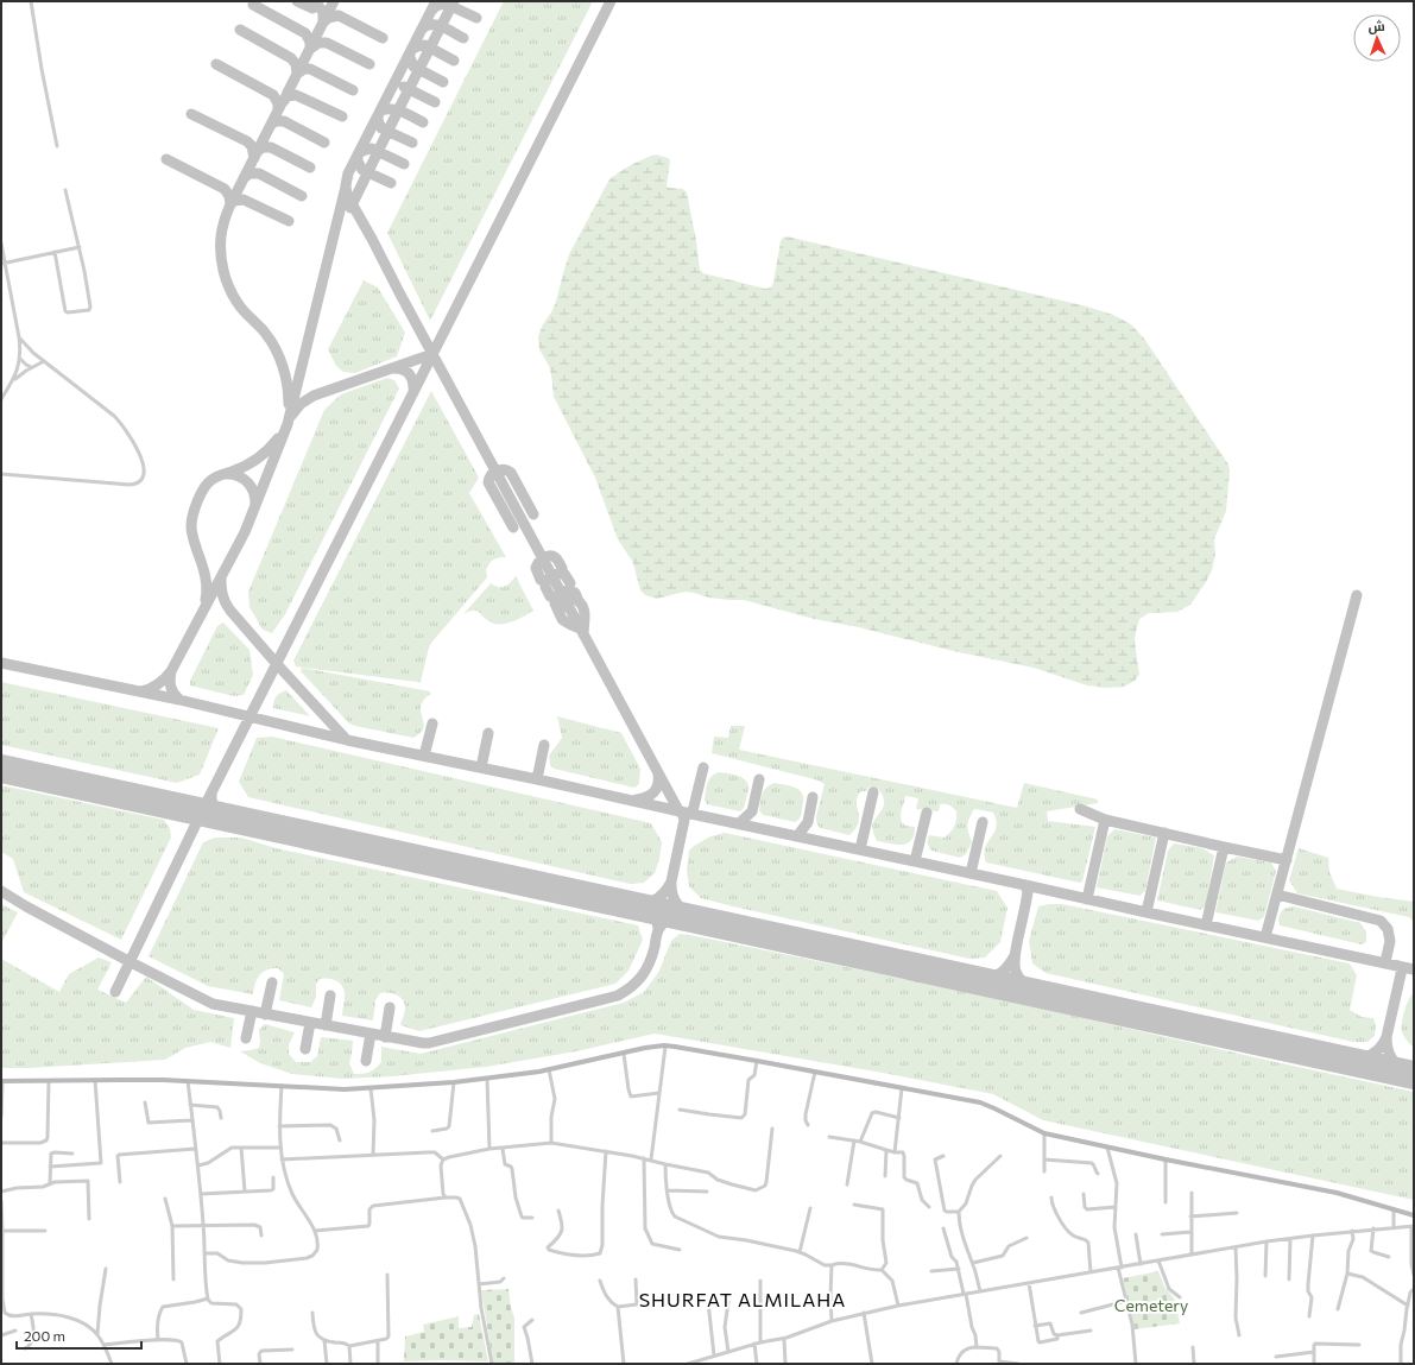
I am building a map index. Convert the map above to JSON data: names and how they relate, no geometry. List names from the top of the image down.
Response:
{
  "districts": ["SHURFAT ALMILAHA"],
  "parks": ["Cemetery"],
  "scale_bar": "200 m",
  "north": "top"
}
